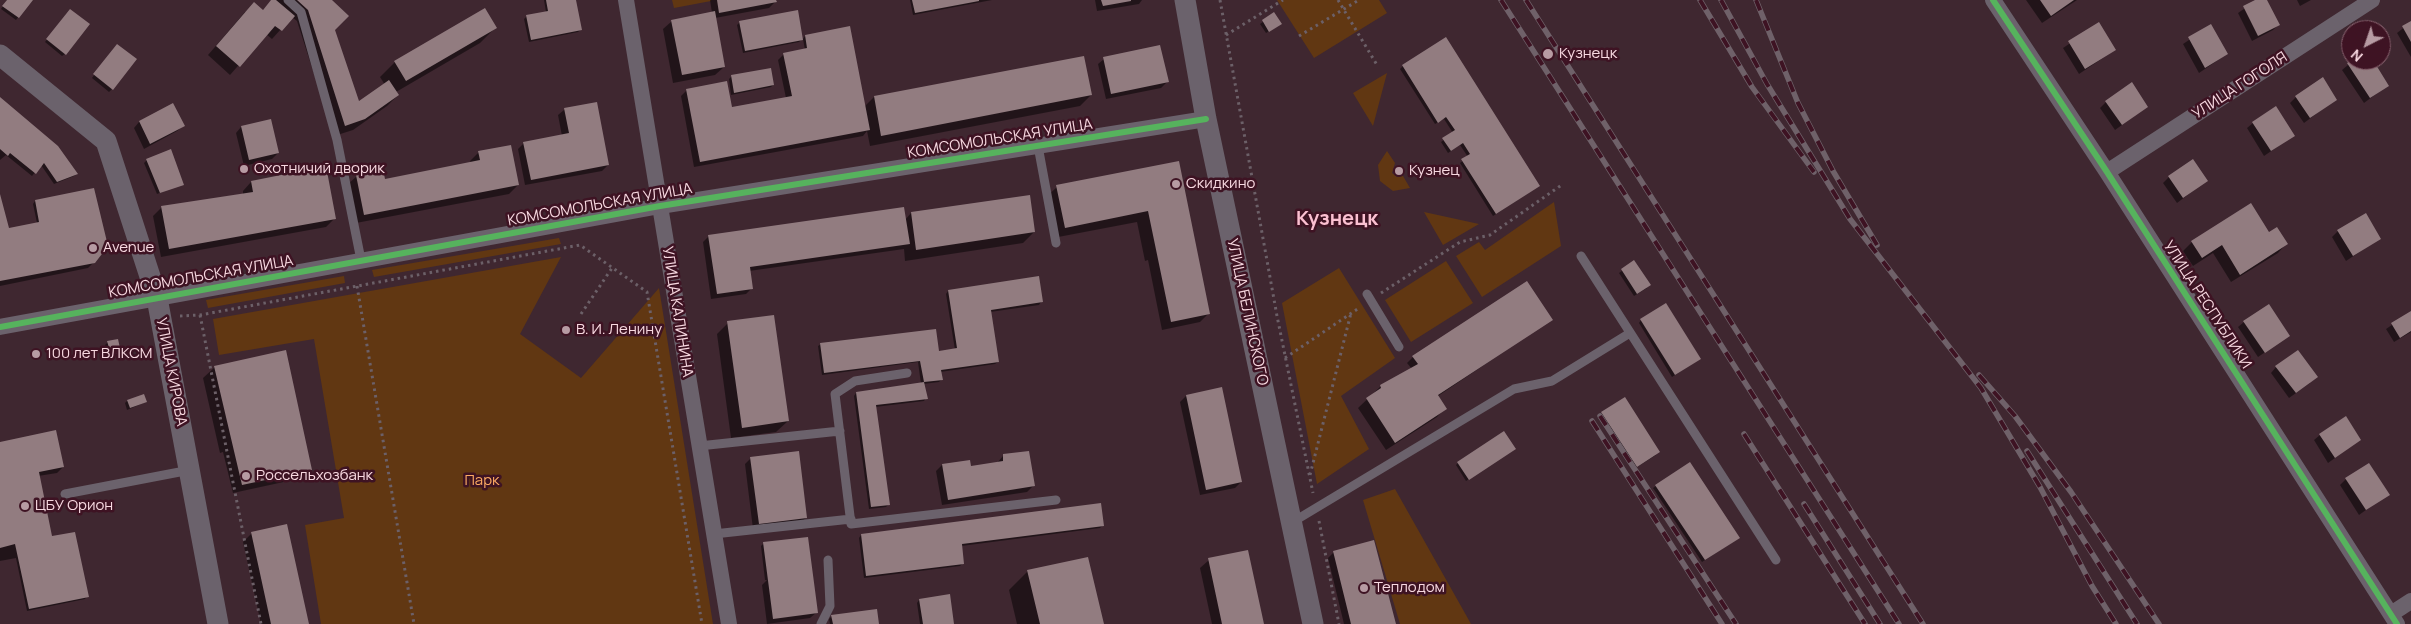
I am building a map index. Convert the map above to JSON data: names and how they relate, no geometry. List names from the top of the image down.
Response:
{
  "streets": {
    "street": [
      "УЛИЦА ГОГОЛЯ",
      "КОМСОМОЛЬСКАЯ УЛИЦА",
      "УЛИЦА РЕСПУБЛИКИ",
      "УЛИЦА КАЛИНИНА",
      "УЛИЦА БЕЛИНСКОГО",
      "УЛИЦА КИРОВА"
    ]
  },
  "crossings": [
    ["УЛИЦА ГОГОЛЯ", "УЛИЦА РЕСПУБЛИКИ"],
    ["КОМСОМОЛЬСКАЯ УЛИЦА", "УЛИЦА КАЛИНИНА"],
    ["КОМСОМОЛЬСКАЯ УЛИЦА", "УЛИЦА БЕЛИНСКОГО"],
    ["КОМСОМОЛЬСКАЯ УЛИЦА", "УЛИЦА КИРОВА"]
  ],
  "districts": ["Кузнецк"],
  "parks": ["Парк"],
  "places": [
    "Кузнецк",
    "Охотничий дворик",
    "Кузнец",
    "Скидкино",
    "Avenue",
    "В. И. Ленину",
    "100 лет ВЛКСМ",
    "Россельхозбанк",
    "ЦБУ Орион",
    "Теплодом"
  ],
  "north": "bottom left"
}
